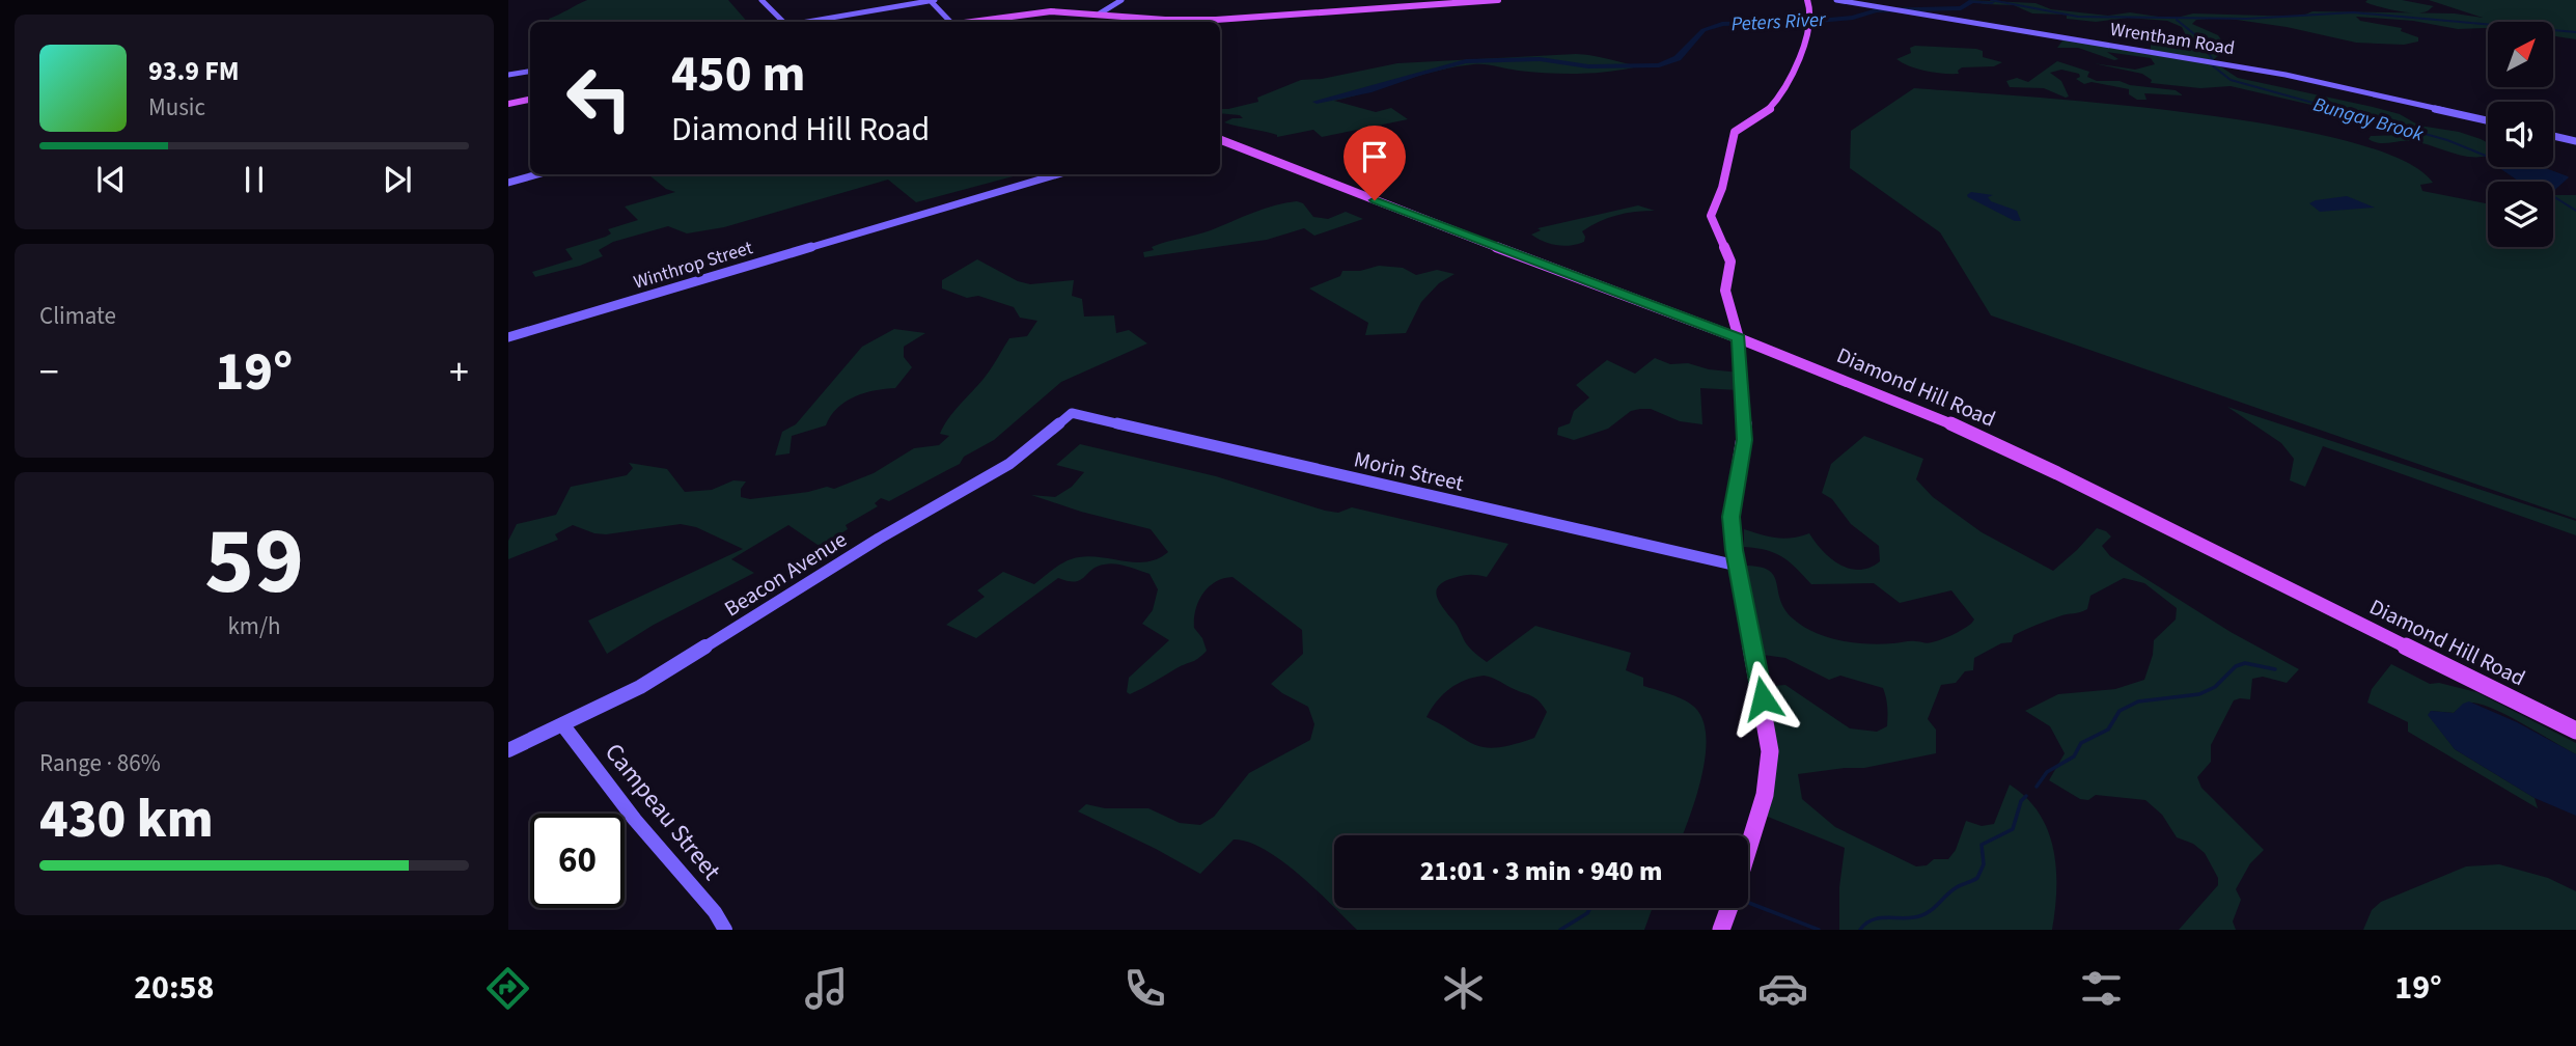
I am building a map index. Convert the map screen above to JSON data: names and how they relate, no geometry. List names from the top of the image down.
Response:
{
  "streets": {
    "main road": ["Diamond Hill Road"],
    "street": [
      "Wrentham Road",
      "Winthrop Street",
      "Morin Street",
      "Beacon Avenue",
      "Campeau Street"
    ]
  },
  "crossings": [
    ["Morin Street", "Beacon Avenue"],
    ["Beacon Avenue", "Campeau Street"]
  ],
  "water": ["Peters River", "Bungay Brook"],
  "north": "top right",
  "page": {
    "turn": ["450 m", "Diamond Hill Road"],
    "song": ["93.9 FM", "Music"],
    "tile": [
      "Climate",
      ["59", "km/h"],
      ["Range · 86%", "430 km"]
    ],
    "heat": ["−", "19°", "+"],
    "limit": "60",
    "trip": "21:01 · 3 min · 940 m",
    "tabs": ["20:58", "19°"]
  }
}
